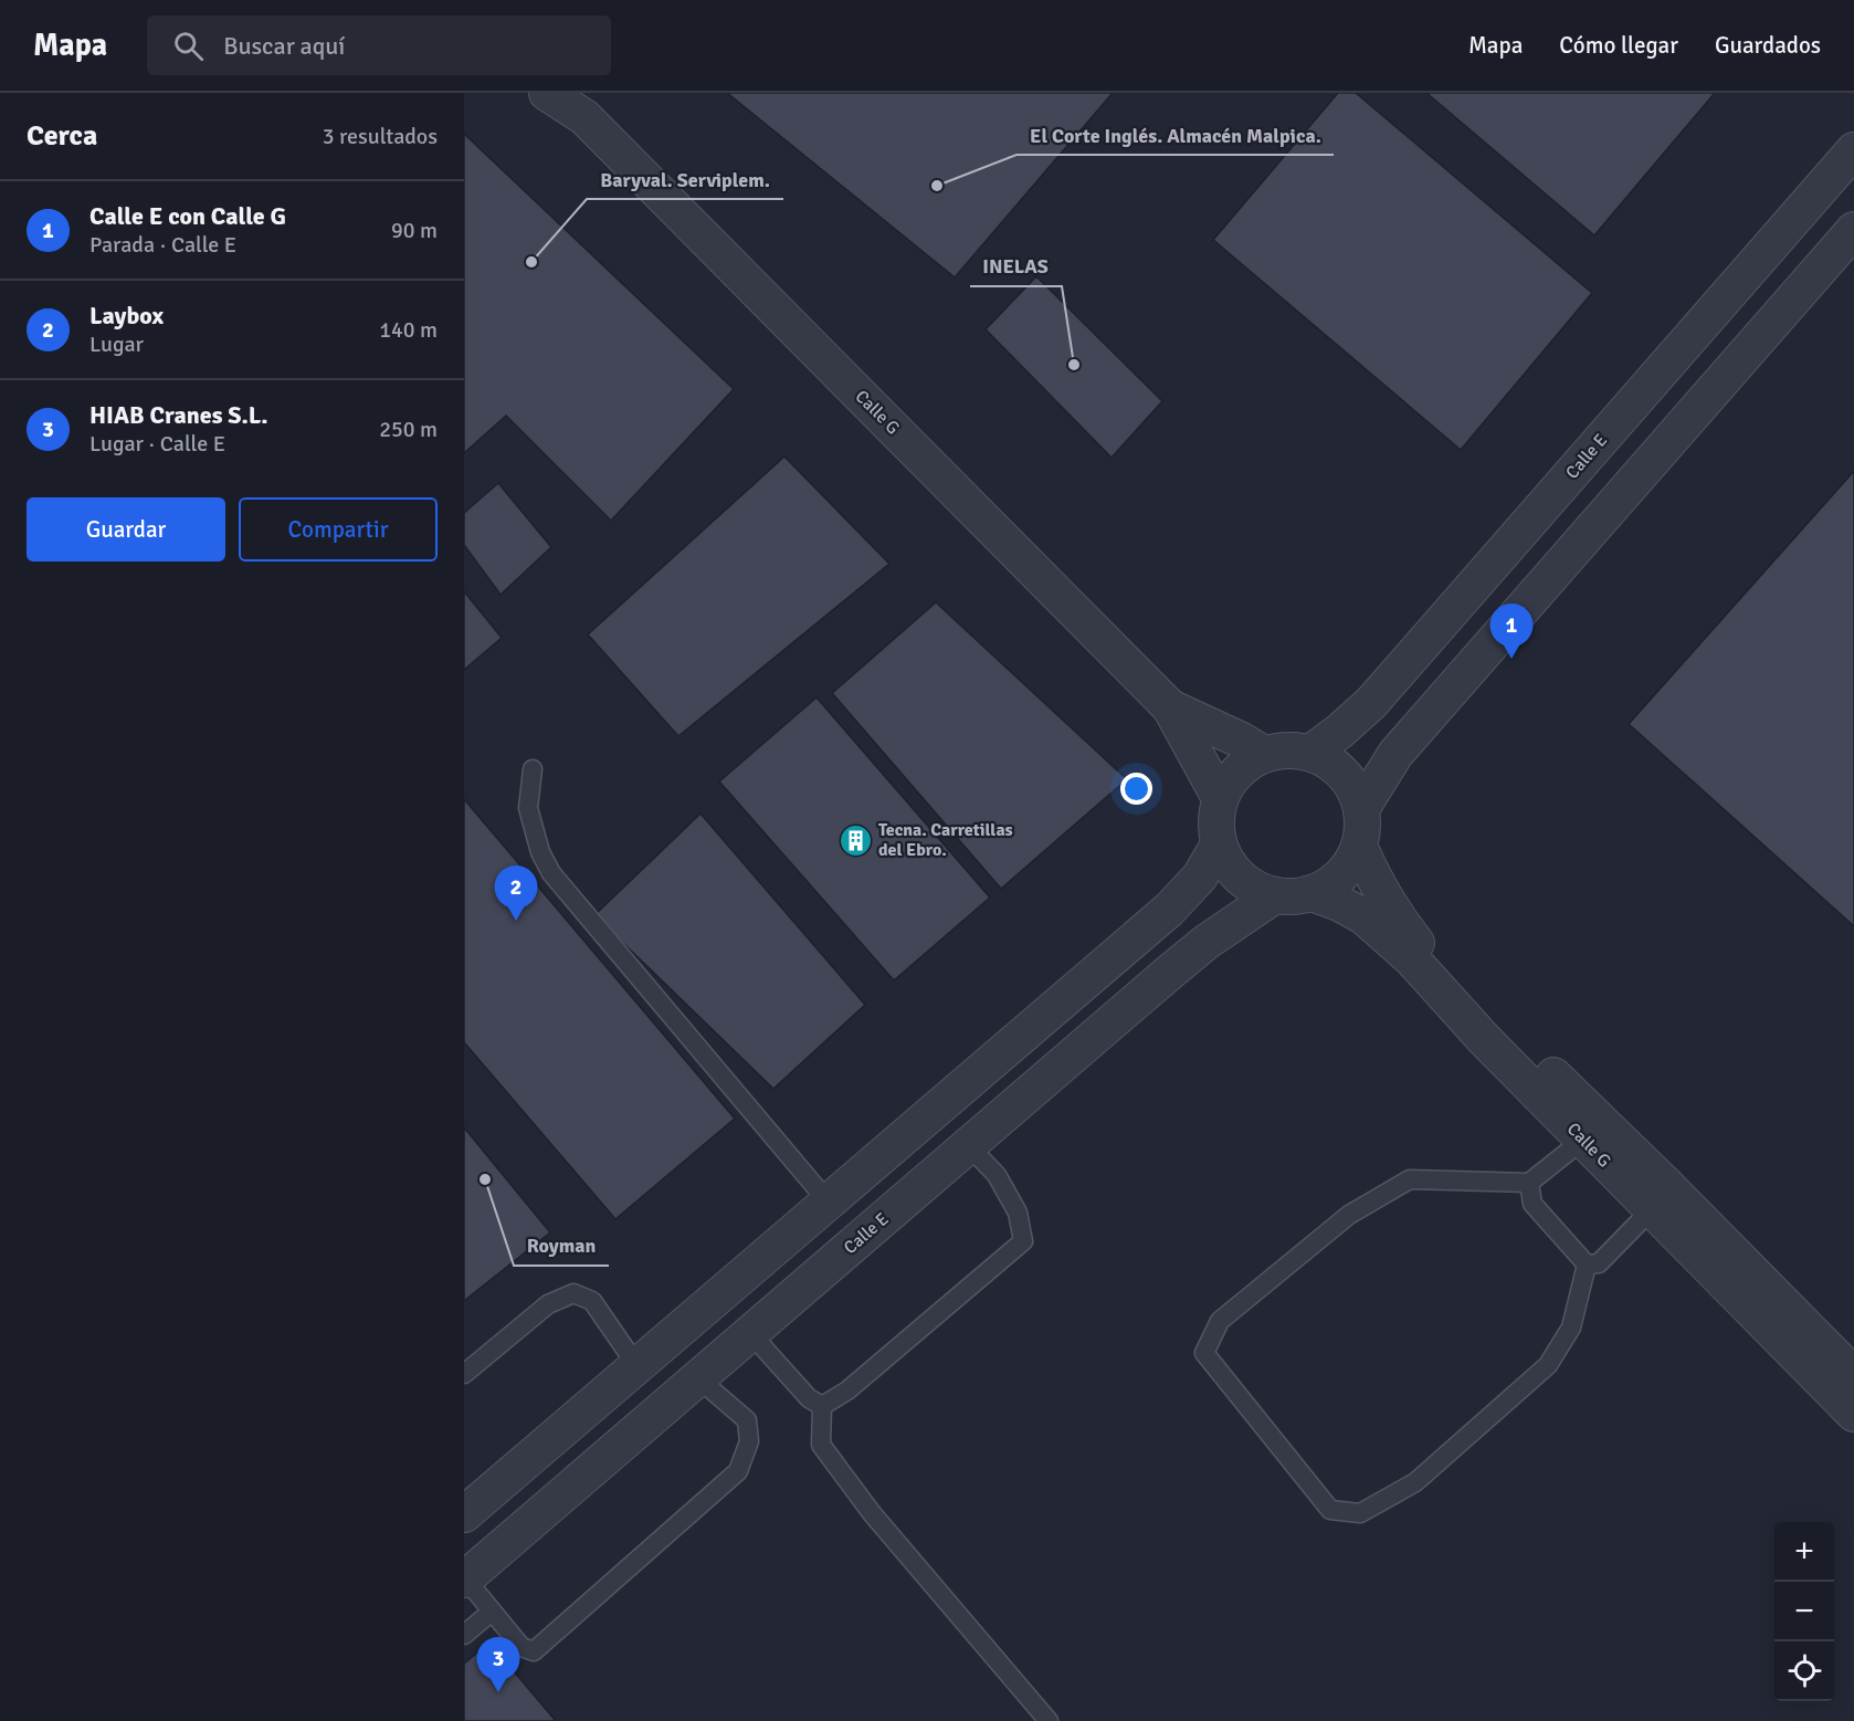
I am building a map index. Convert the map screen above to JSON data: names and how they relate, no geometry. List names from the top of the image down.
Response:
{
  "streets": {
    "street": ["Calle G", "Calle E"]
  },
  "crossings": [
    ["Calle G", "Calle E"]
  ],
  "places": {
    "other": [
      "El Corte Inglés. Almacén Malpica.",
      "Baryval. Serviplem.",
      "INELAS",
      "Royman"
    ],
    "building": ["Tecna. Carretillas del Ebro."]
  },
  "page": {
    "header": "Mapa",
    "search": "Buscar aquí",
    "nav": ["Mapa", "Cómo llegar", "Guardados"],
    "heading": ["Cerca", "3 resultados"],
    "list": [
      {
        "mark": "1",
        "name": "Calle E con Calle G",
        "note": "Parada · Calle E",
        "value": "90 m"
      },
      {
        "mark": "2",
        "name": "Laybox",
        "note": "Lugar",
        "value": "140 m"
      },
      {
        "mark": "3",
        "name": "HIAB Cranes S.L.",
        "note": "Lugar · Calle E",
        "value": "250 m"
      }
    ],
    "buttons": ["Guardar", "Compartir"],
    "pins": ["1", "2", "3"],
    "map_buttons": ["+", "−"]
  }
}
